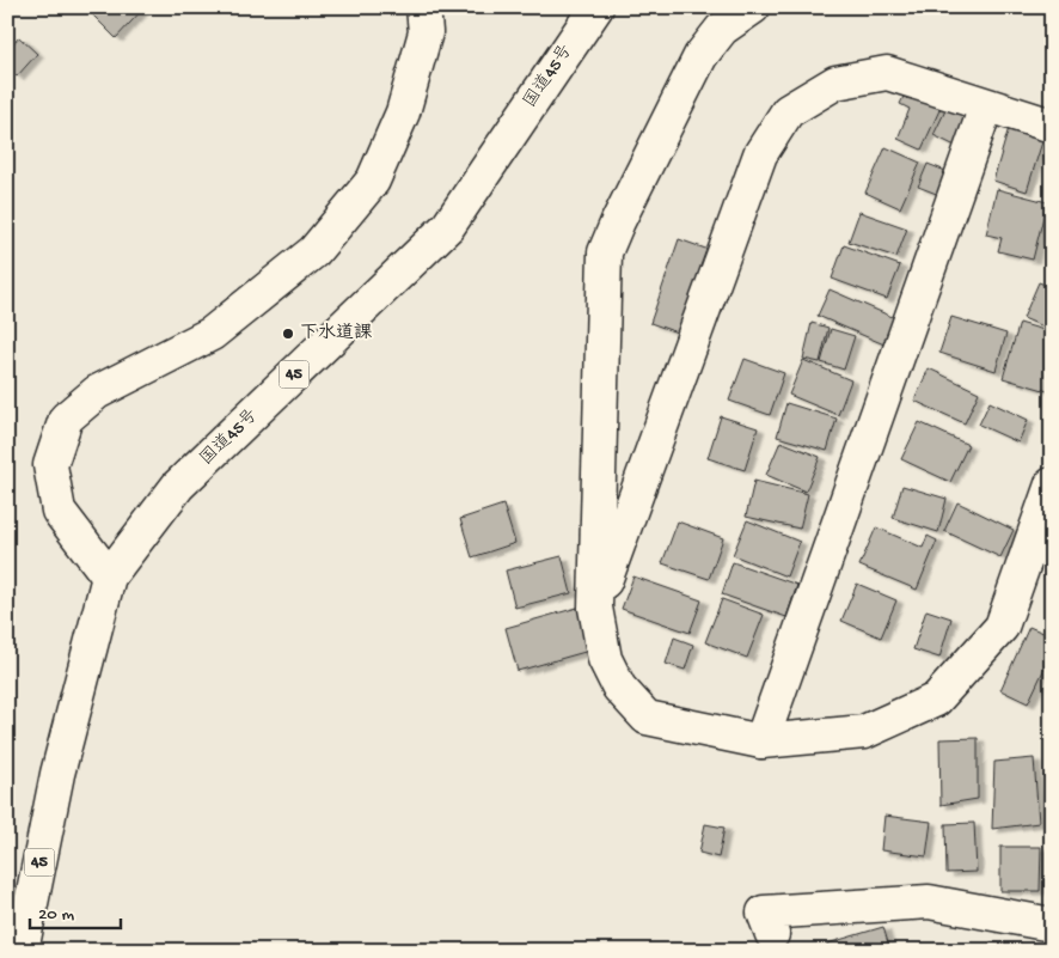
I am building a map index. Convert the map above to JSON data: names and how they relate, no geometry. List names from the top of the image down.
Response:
{
  "streets": {
    "main road": ["国道45号", "45"]
  },
  "places": ["下水道課"],
  "scale_bar": "20 m"
}
